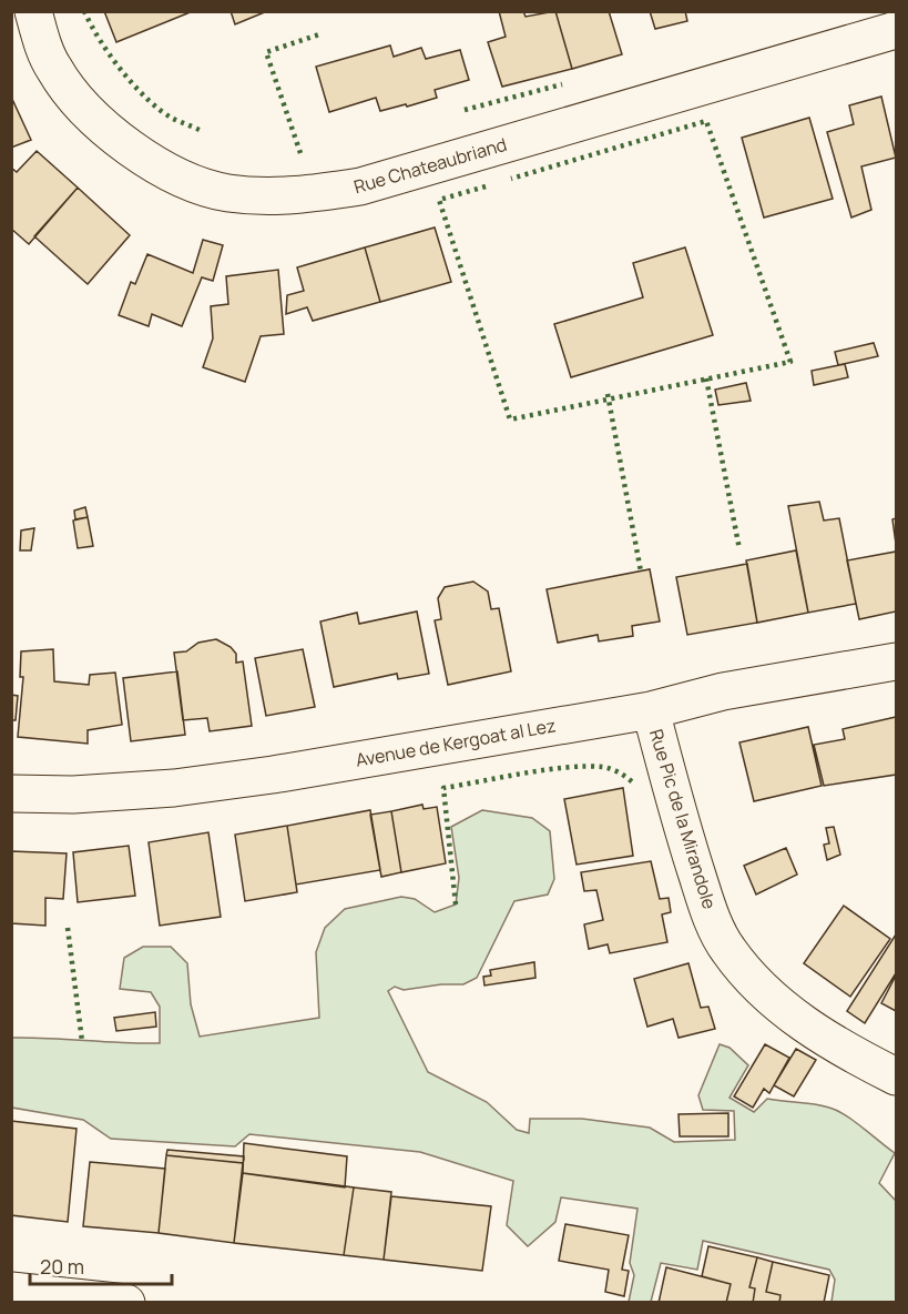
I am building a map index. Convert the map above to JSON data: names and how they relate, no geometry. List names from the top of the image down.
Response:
{
  "streets": {
    "street": ["Rue Chateaubriand", "Avenue de Kergoat al Lez", "Rue Pic de la Mirandole"]
  },
  "crossings": [
    ["Avenue de Kergoat al Lez", "Rue Pic de la Mirandole"]
  ],
  "scale_bar": "20 m"
}
